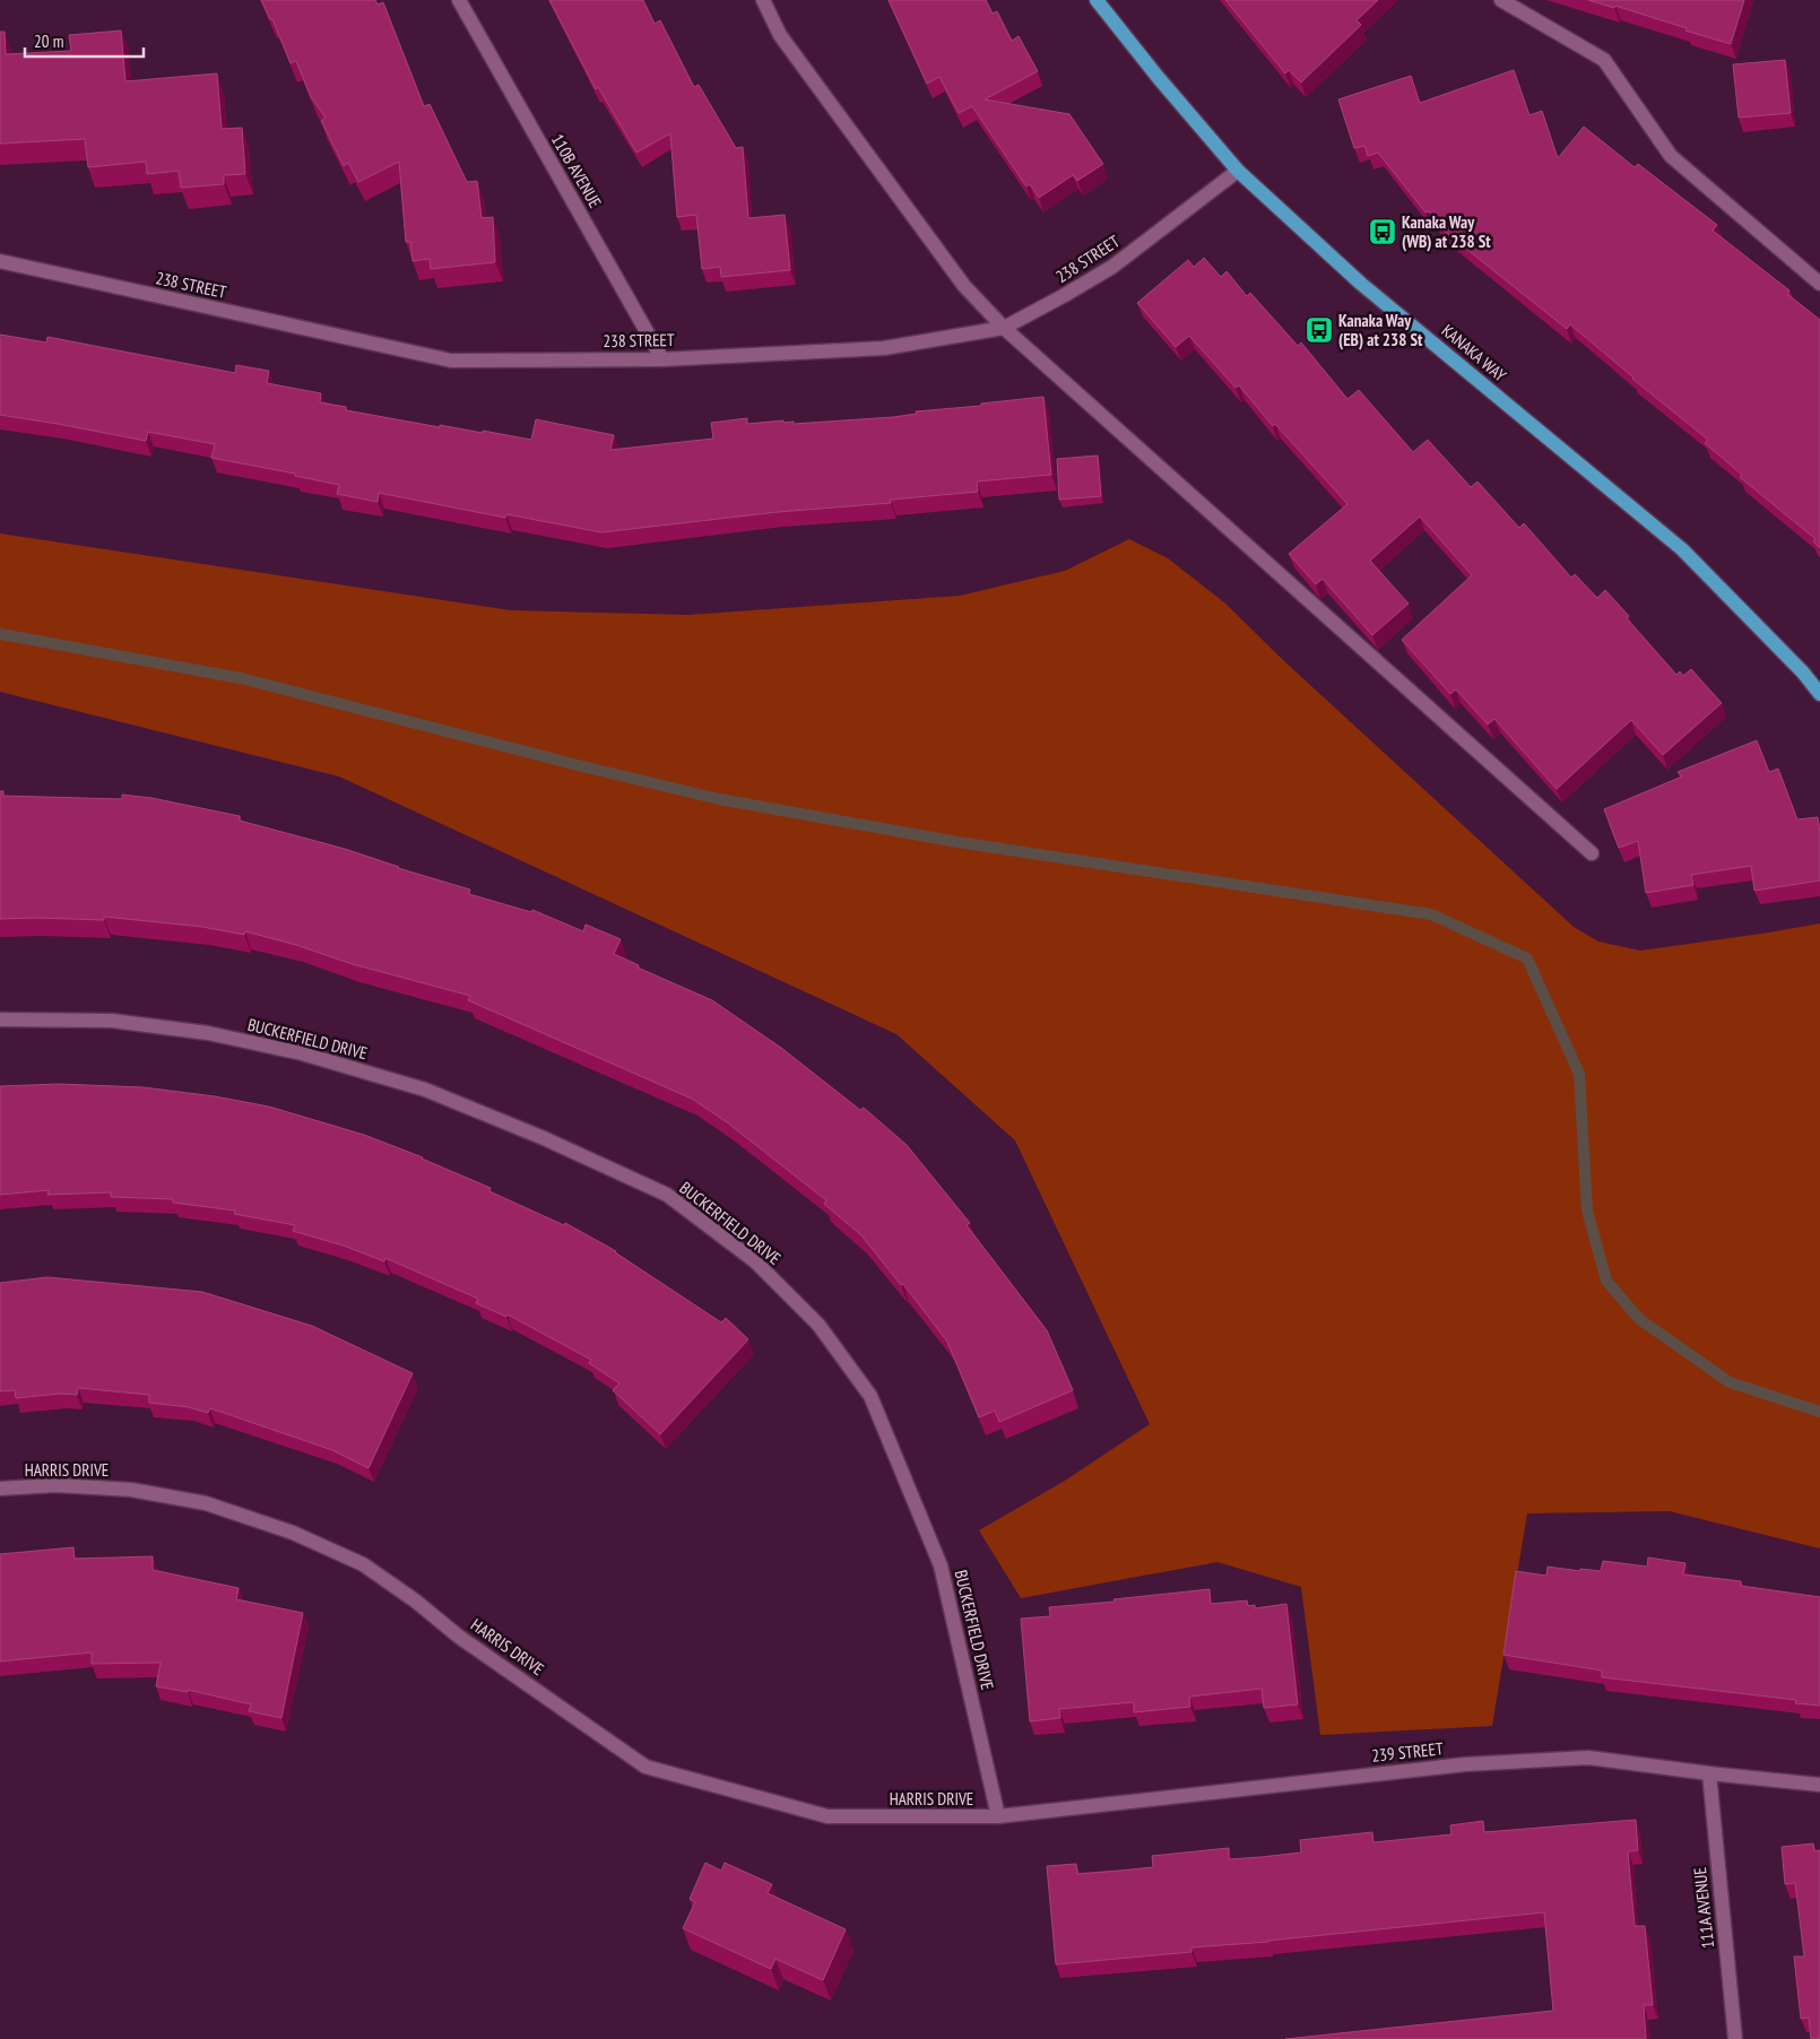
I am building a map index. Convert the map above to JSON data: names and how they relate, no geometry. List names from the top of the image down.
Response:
{
  "streets": {
    "main road": ["KANAKA WAY"],
    "street": [
      "110B AVENUE",
      "238 STREET",
      "BUCKERFIELD DRIVE",
      "HARRIS DRIVE",
      "239 STREET",
      "111A AVENUE"
    ]
  },
  "crossings": [
    ["110B AVENUE", "238 STREET"],
    ["238 STREET", "KANAKA WAY"],
    ["BUCKERFIELD DRIVE", "HARRIS DRIVE"],
    ["BUCKERFIELD DRIVE", "239 STREET"],
    ["HARRIS DRIVE", "239 STREET"],
    ["239 STREET", "111A AVENUE"]
  ],
  "places": {
    "bus stop": ["Kanaka Way (WB) at 238 St", "Kanaka Way (EB) at 238 St"]
  },
  "scale_bar": "20 m"
}
